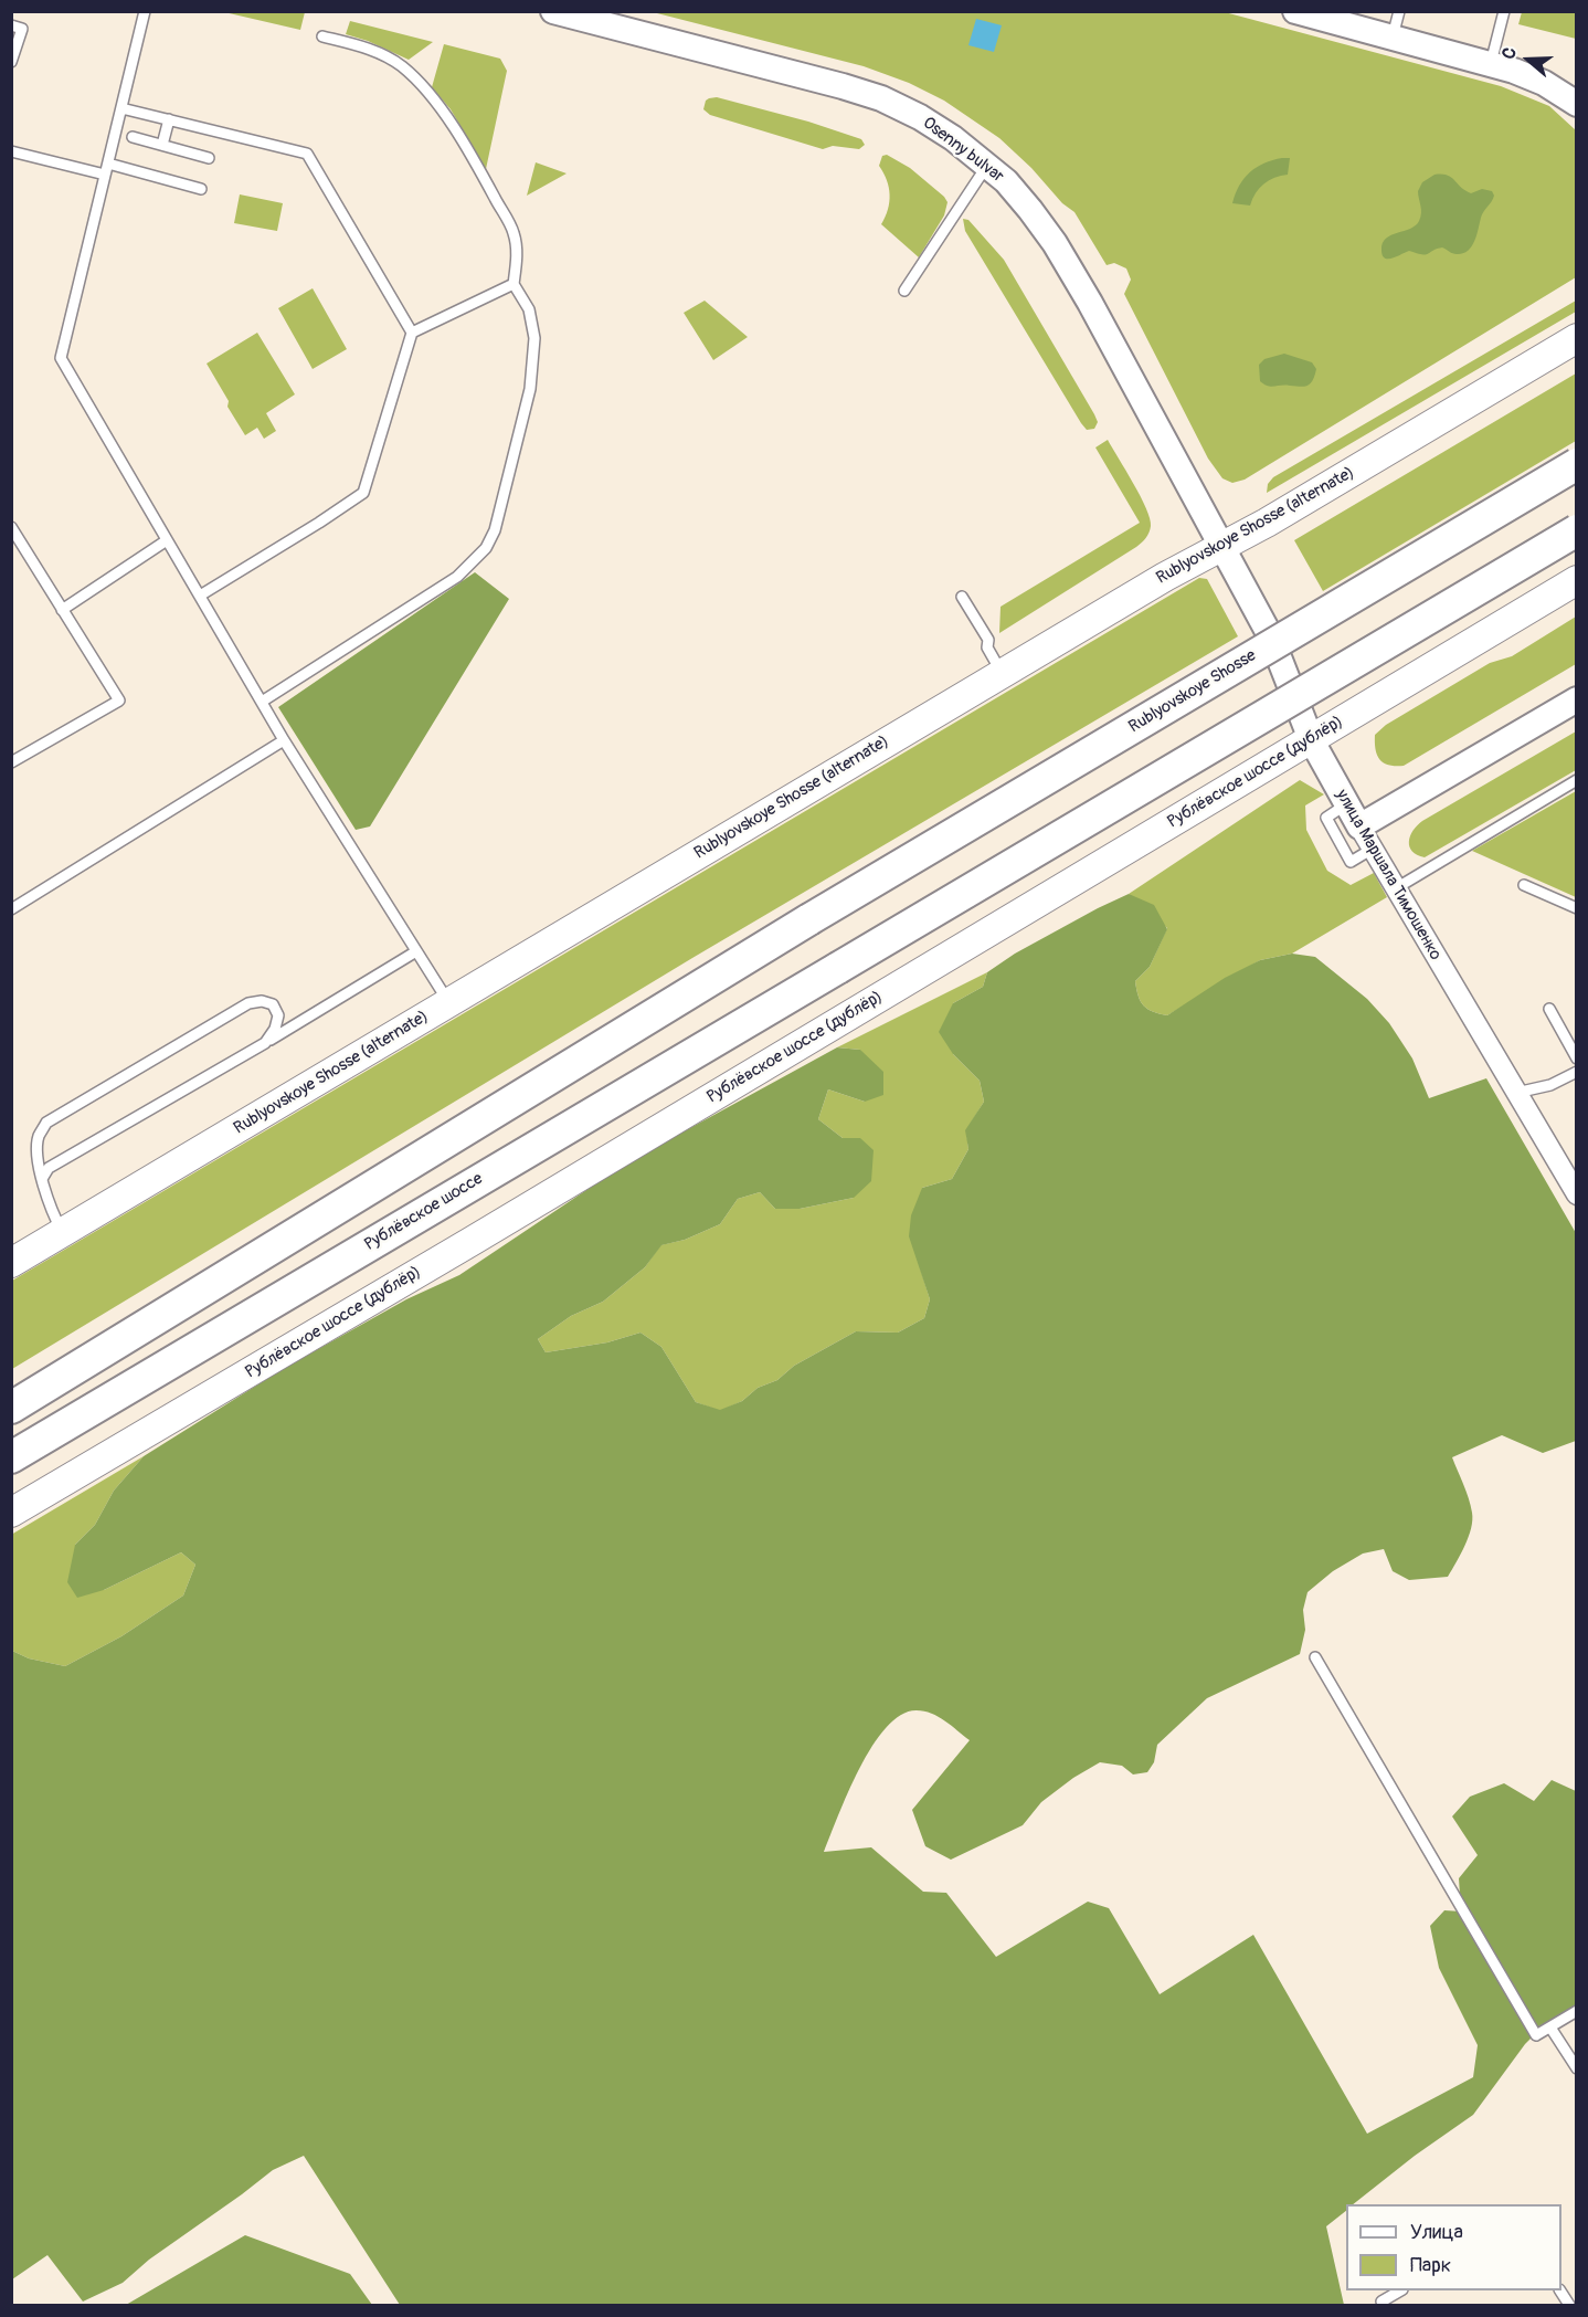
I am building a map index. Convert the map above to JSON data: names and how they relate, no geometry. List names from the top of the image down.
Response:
{
  "streets": {
    "main road": [
      "Rublyovskoye Shosse (alternate)",
      "Rublyovskoye Shosse",
      "Рублёвское шоссе (дублёр)",
      "Рублёвское шоссе"
    ],
    "street": ["Osenny bulvar", "улица Маршала Тимошенко"]
  },
  "crossings": [
    ["Osenny bulvar", "Rublyovskoye Shosse (alternate)"],
    ["Osenny bulvar", "улица Маршала Тимошенко"],
    ["Rublyovskoye Shosse (alternate)", "улица Маршала Тимошенко"],
    ["Рублёвское шоссе (дублёр)", "улица Маршала Тимошенко"]
  ],
  "legend": ["Улица", "Парк"],
  "north": "left"
}
